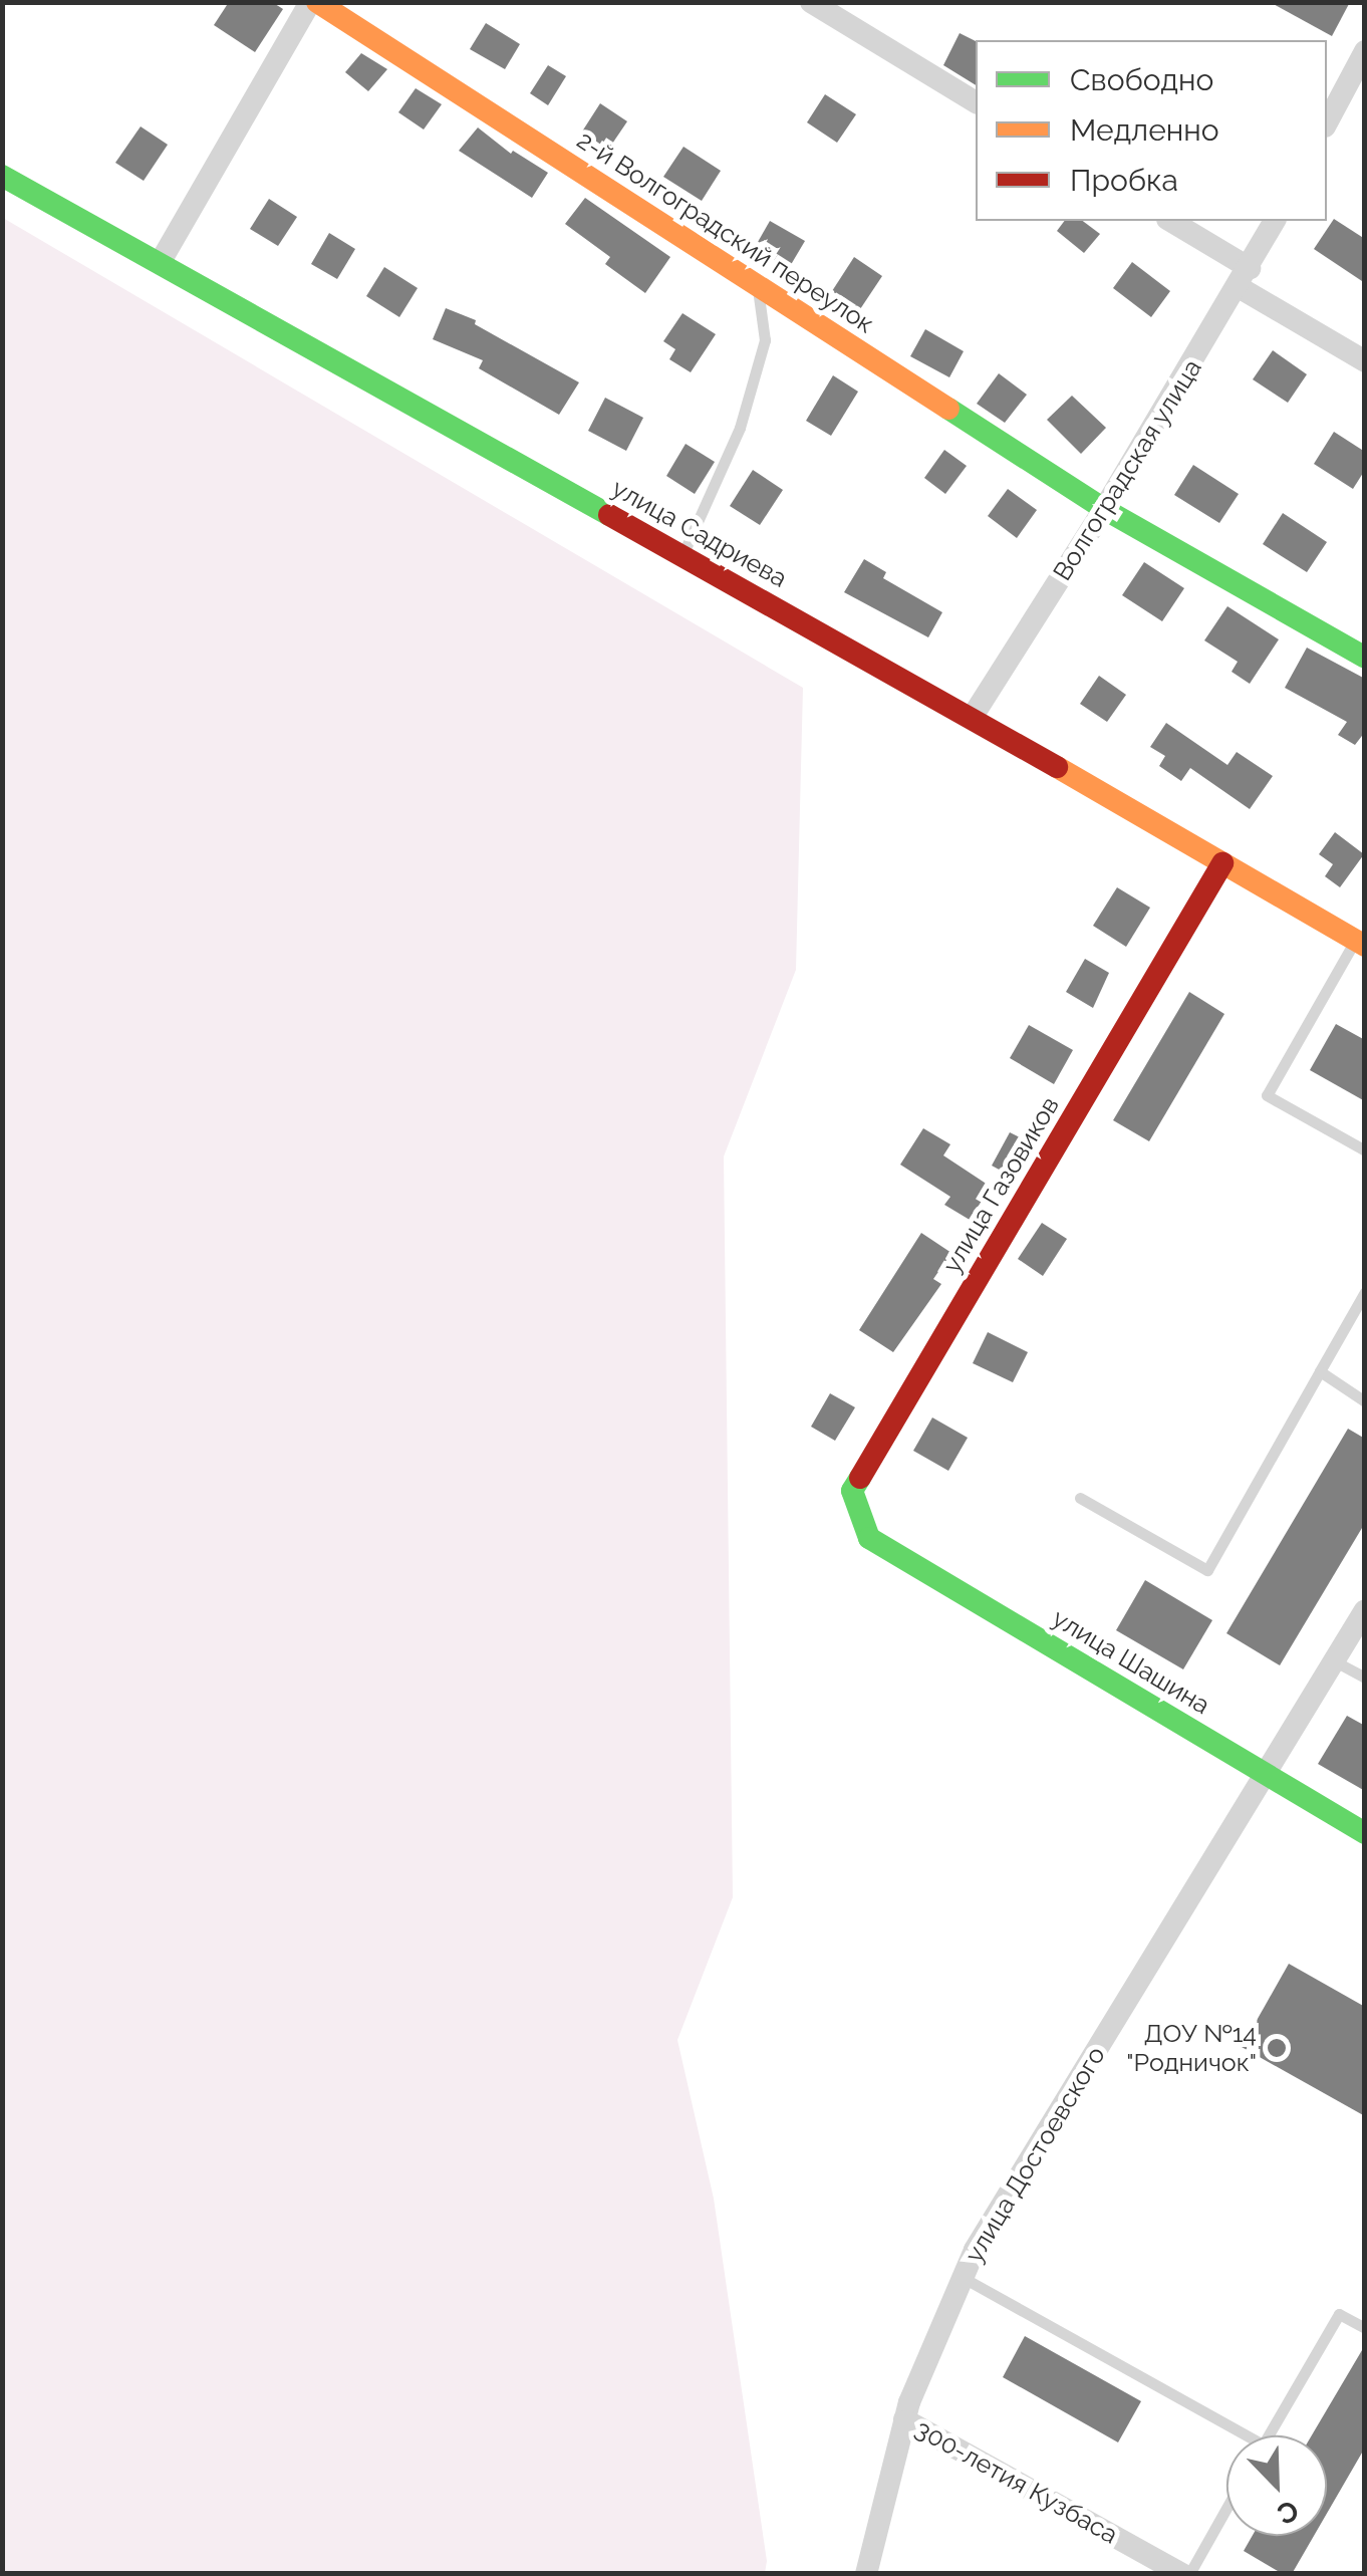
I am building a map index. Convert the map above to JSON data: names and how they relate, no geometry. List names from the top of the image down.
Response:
{
  "streets": {
    "street": [
      "2-й Волгоградский переулок",
      "Волгоградская улица",
      "улица Садриева",
      "улица Газовиков",
      "улица Шашина",
      "улица Достоевского",
      "300-летия Кузбаса"
    ]
  },
  "crossings": [
    ["2-й Волгоградский переулок", "Волгоградская улица"],
    ["Волгоградская улица", "улица Садриева"],
    ["улица Садриева", "улица Газовиков"],
    ["улица Газовиков", "улица Шашина"],
    ["улица Шашина", "улица Достоевского"],
    ["улица Достоевского", "300-летия Кузбаса"]
  ],
  "places": ["ДОУ №14 \"Родничок\""],
  "legend": ["Свободно", "Медленно", "Пробка"],
  "north": "bottom right"
}
